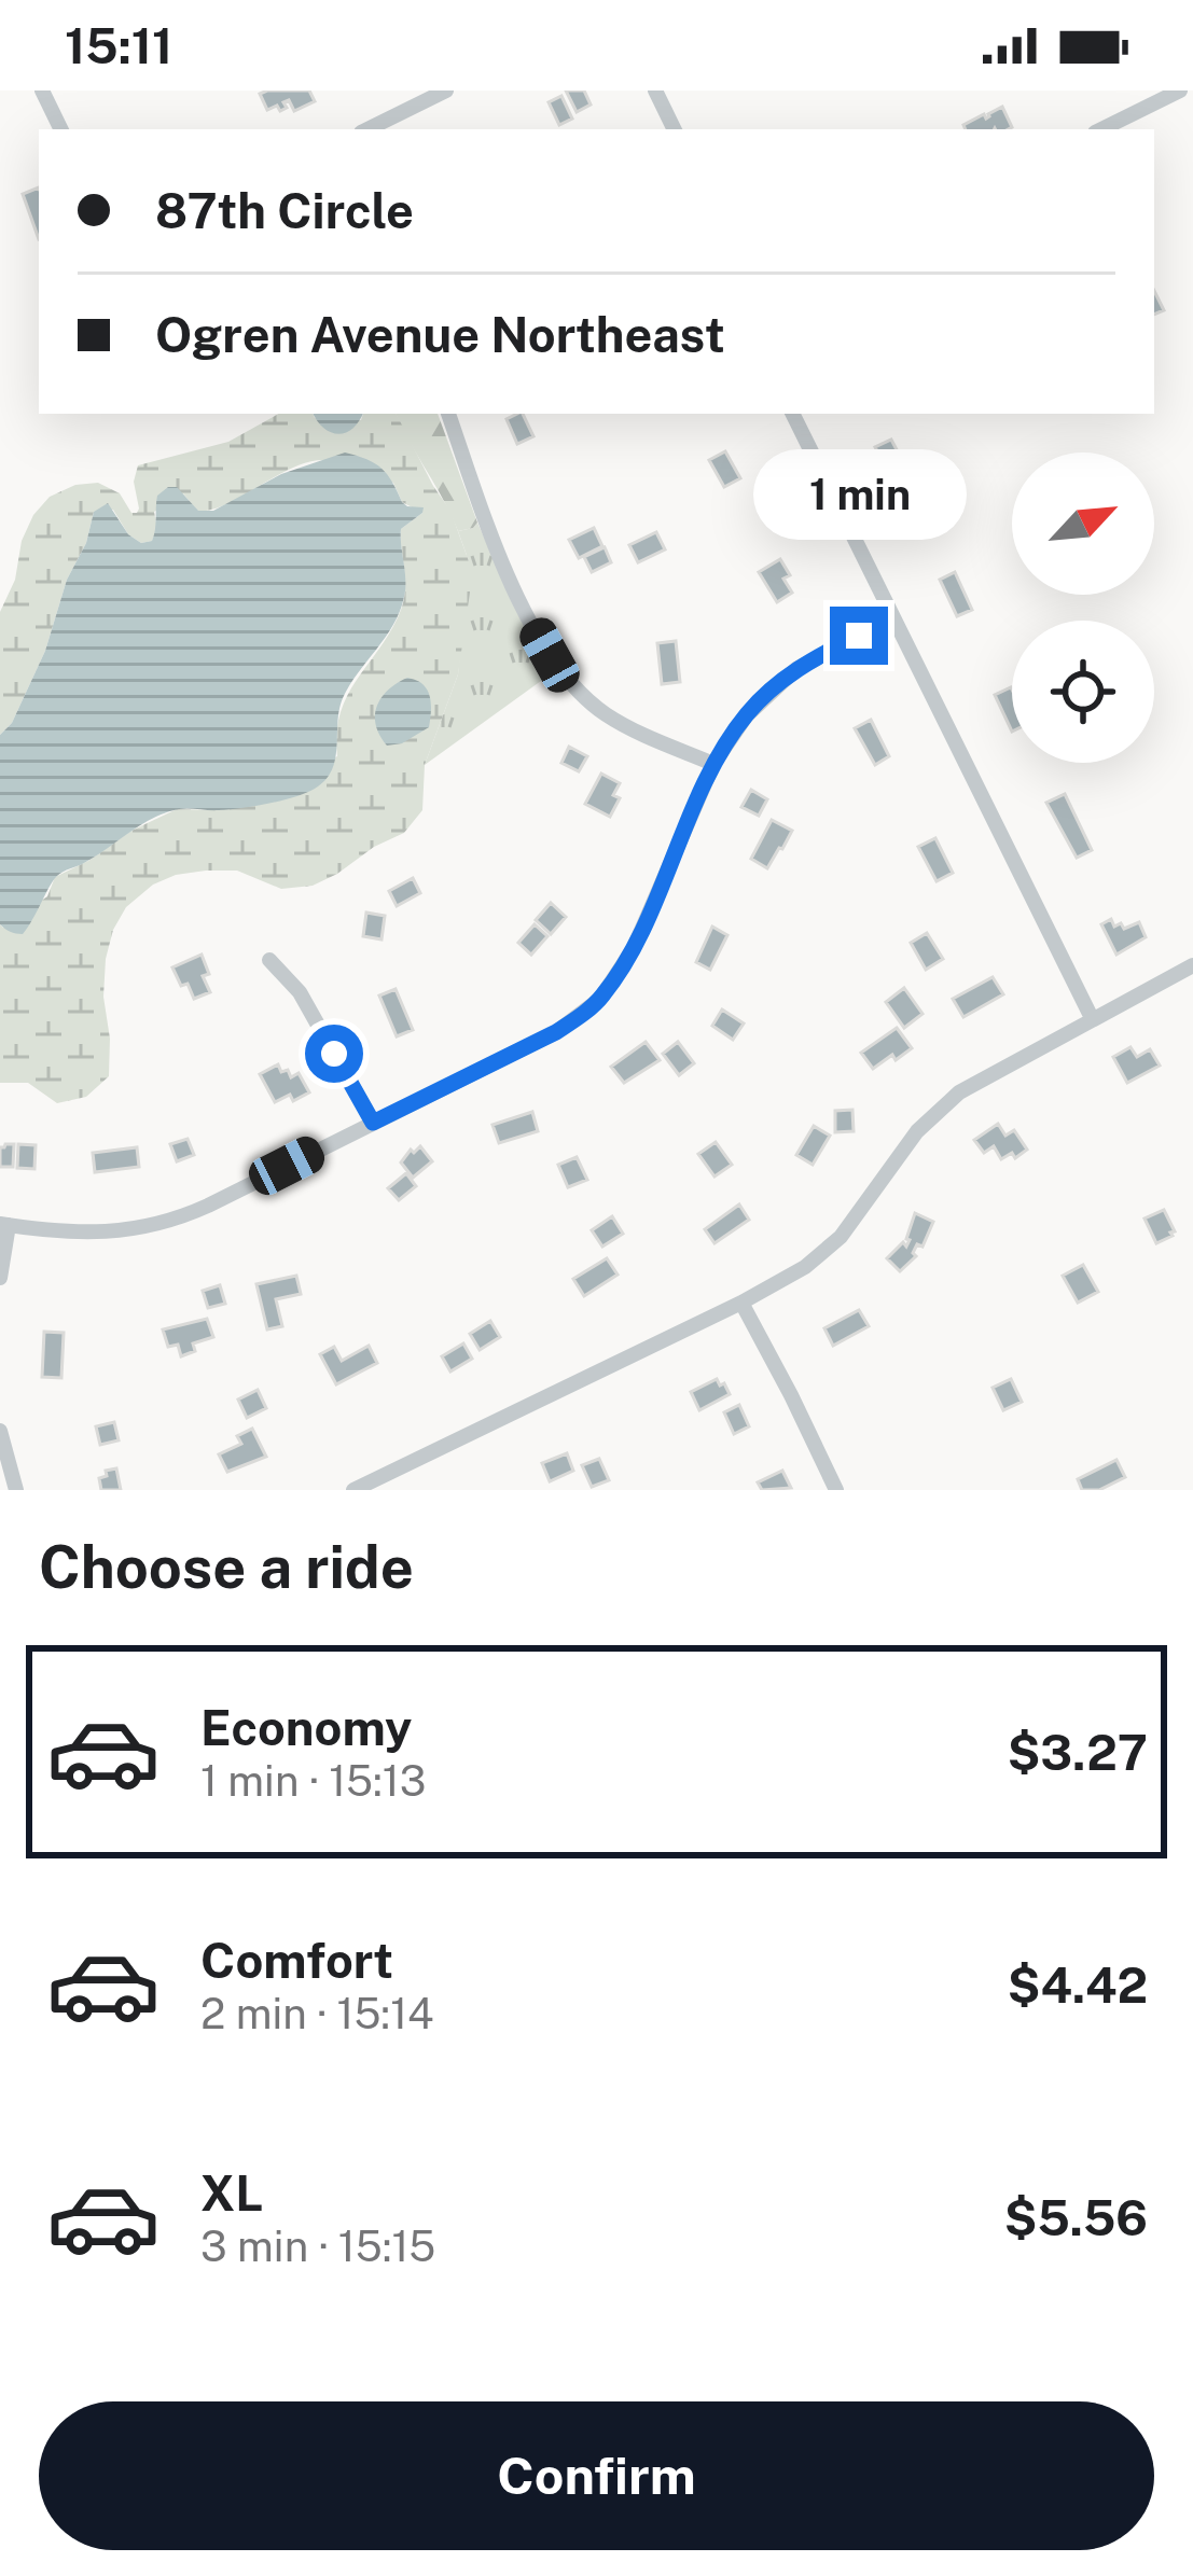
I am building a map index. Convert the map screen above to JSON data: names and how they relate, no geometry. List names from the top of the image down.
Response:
{
  "north": "top right",
  "page": {
    "status": "15:11",
    "banner": ["87th Circle", "Ogren Avenue Northeast"],
    "bubble": "1 min",
    "heading": "Choose a ride",
    "list": [
      {
        "name": "Economy",
        "note": "1 min · 15:13",
        "value": "$3.27"
      },
      {
        "name": "Comfort",
        "note": "2 min · 15:14",
        "value": "$4.42"
      },
      {
        "name": "XL",
        "note": "3 min · 15:15",
        "value": "$5.56"
      }
    ],
    "buttons": "Confirm"
  }
}
